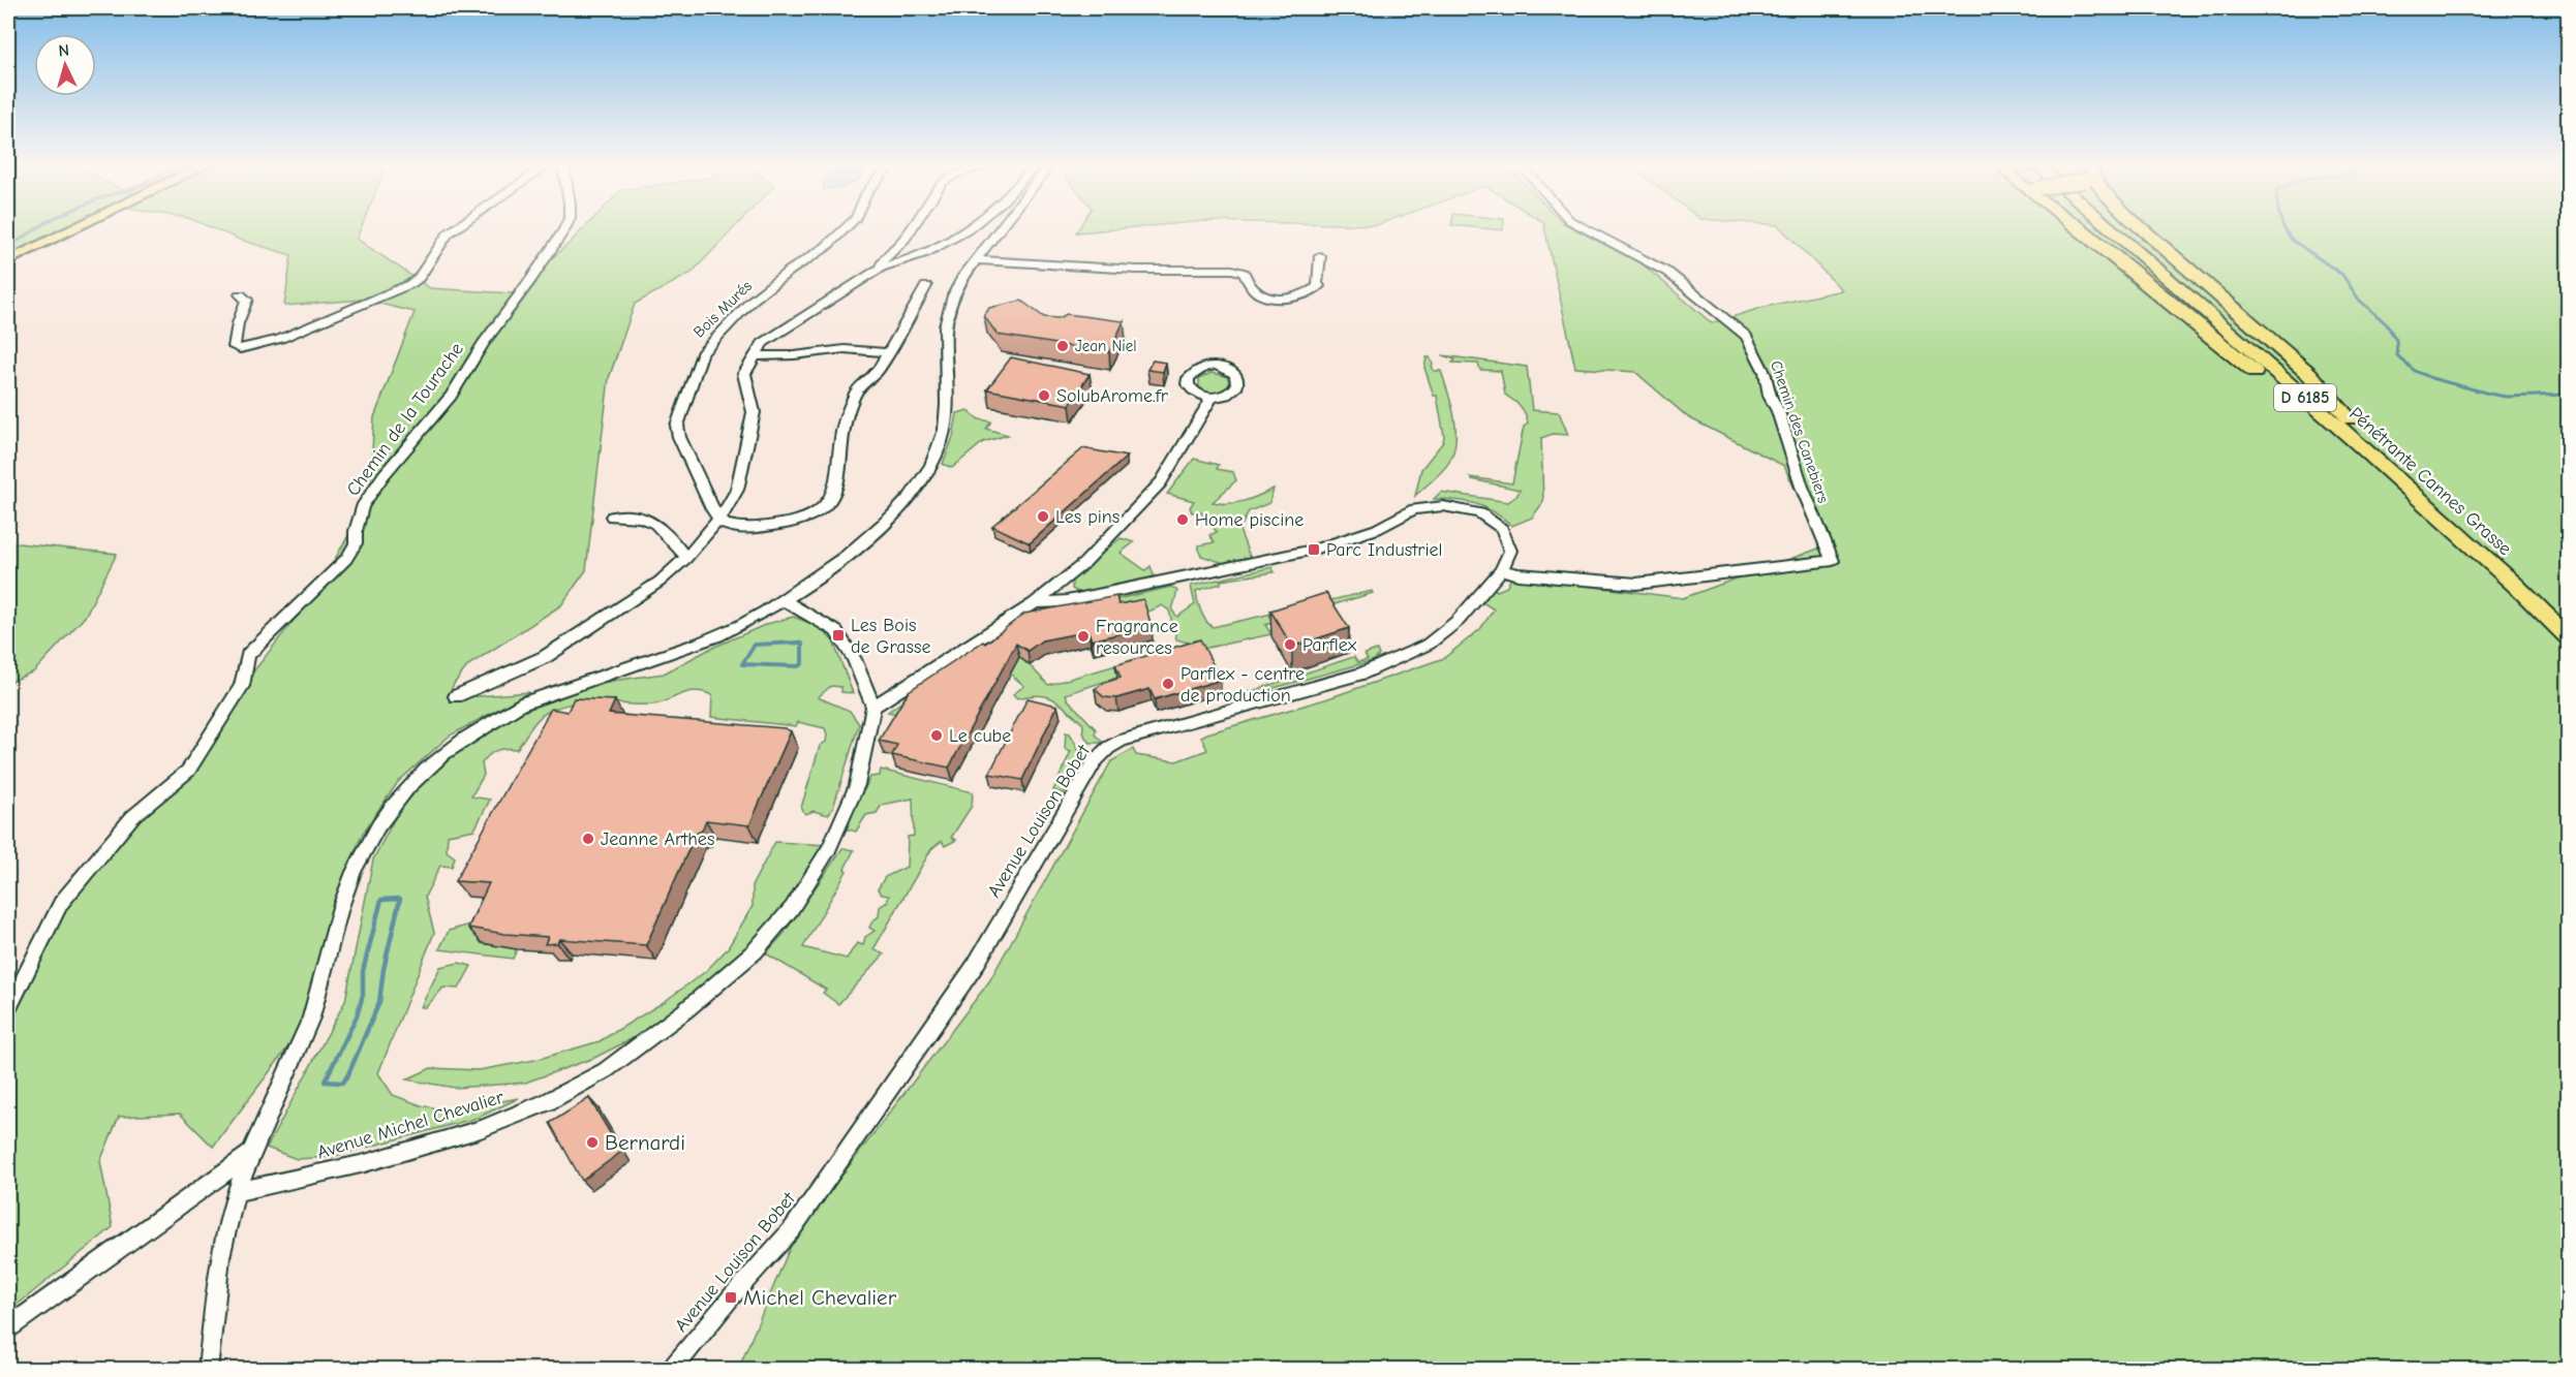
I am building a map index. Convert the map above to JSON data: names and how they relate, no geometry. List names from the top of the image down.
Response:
{
  "streets": {
    "highway": ["D 6185", "Pénétrante Cannes Grasse"],
    "street": [
      "Bois Murés",
      "Chemin de la Tourache",
      "Chemin des Canebiers",
      "Avenue Louison Bobet",
      "Avenue Michel Chevalier"
    ]
  },
  "crossings": [
    ["Chemin des Canebiers", "Avenue Louison Bobet"]
  ],
  "places": {
    "other": [
      "Jean Niel",
      "SolubArome.fr",
      "Les pins",
      "Home piscine",
      "Fragrance resources",
      "Parflex",
      "Parflex - centre de production",
      "Le cube",
      "Jeanne Arthes",
      "Bernardi"
    ],
    "transit": ["Parc Industriel", "Les Bois de Grasse", "Michel Chevalier"]
  },
  "north": "top"
}
